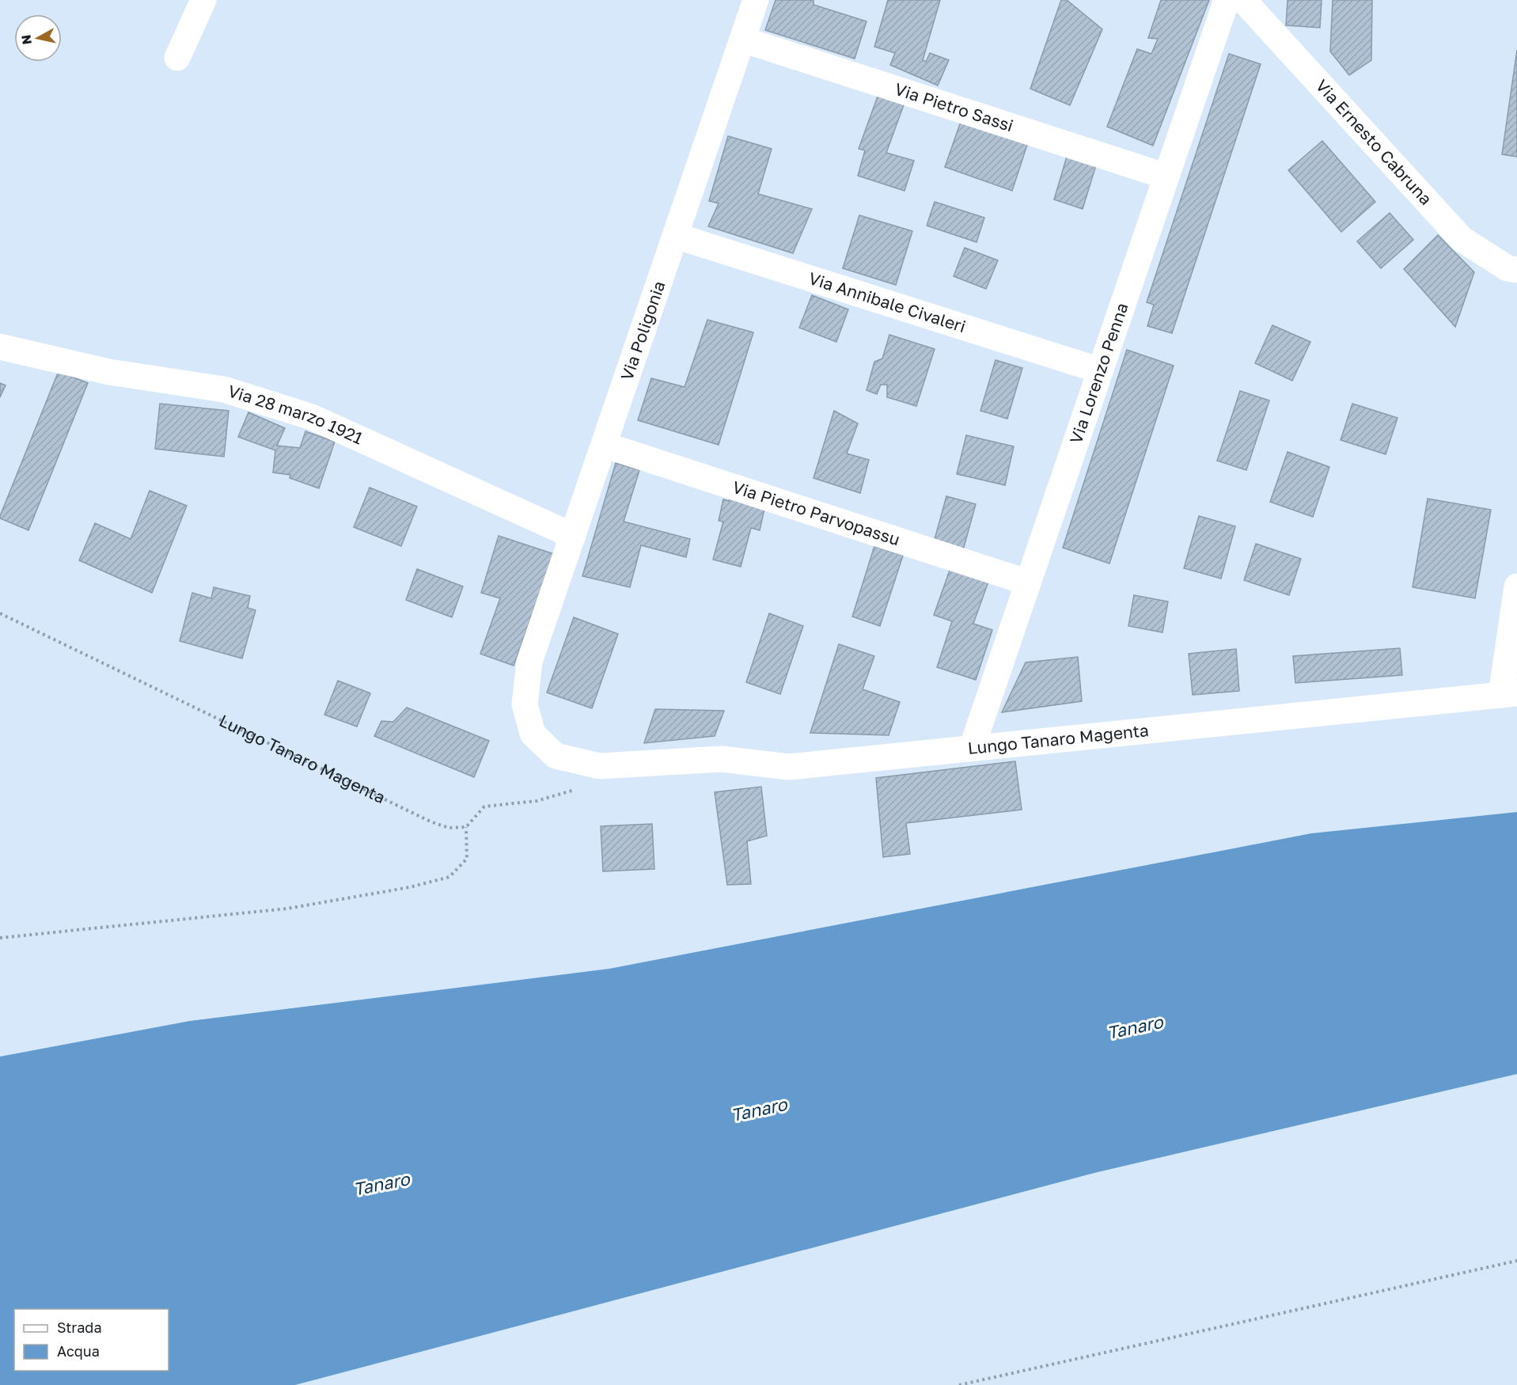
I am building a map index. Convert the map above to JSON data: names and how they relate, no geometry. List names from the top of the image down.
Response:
{
  "streets": {
    "street": [
      "Via Pietro Sassi",
      "Via Ernesto Cabruna",
      "Via Annibale Civaleri",
      "Via Poligonia",
      "Via Lorenzo Penna",
      "Via 28 marzo 1921",
      "Via Pietro Parvopassu",
      "Lungo Tanaro Magenta"
    ]
  },
  "crossings": [
    ["Via Pietro Sassi", "Via Poligonia"],
    ["Via Pietro Sassi", "Via Lorenzo Penna"],
    ["Via Annibale Civaleri", "Via Poligonia"],
    ["Via Annibale Civaleri", "Via Lorenzo Penna"],
    ["Via Poligonia", "Via 28 marzo 1921"],
    ["Via Poligonia", "Via Pietro Parvopassu"],
    ["Via Poligonia", "Lungo Tanaro Magenta"],
    ["Via Lorenzo Penna", "Via Pietro Parvopassu"],
    ["Via Lorenzo Penna", "Lungo Tanaro Magenta"]
  ],
  "water": ["Tanaro"],
  "legend": ["Strada", "Acqua"],
  "north": "left"
}
